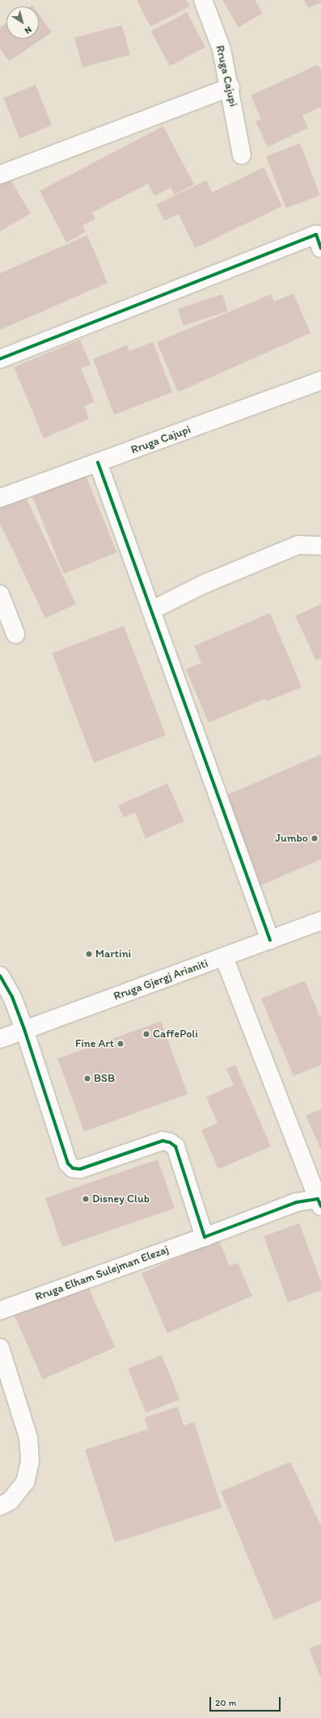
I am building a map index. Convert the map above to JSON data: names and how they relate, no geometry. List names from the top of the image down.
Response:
{
  "streets": {
    "street": ["Rruga Cajupi", "Rruga Gjergj Arianiti", "Rruga Elham Sulejman Elezaj"]
  },
  "places": [
    "Jumbo",
    "Martini",
    "CaffePoli",
    "Fine Art",
    "BSB",
    "Disney Club"
  ],
  "scale_bar": "20 m",
  "north": "bottom right"
}
